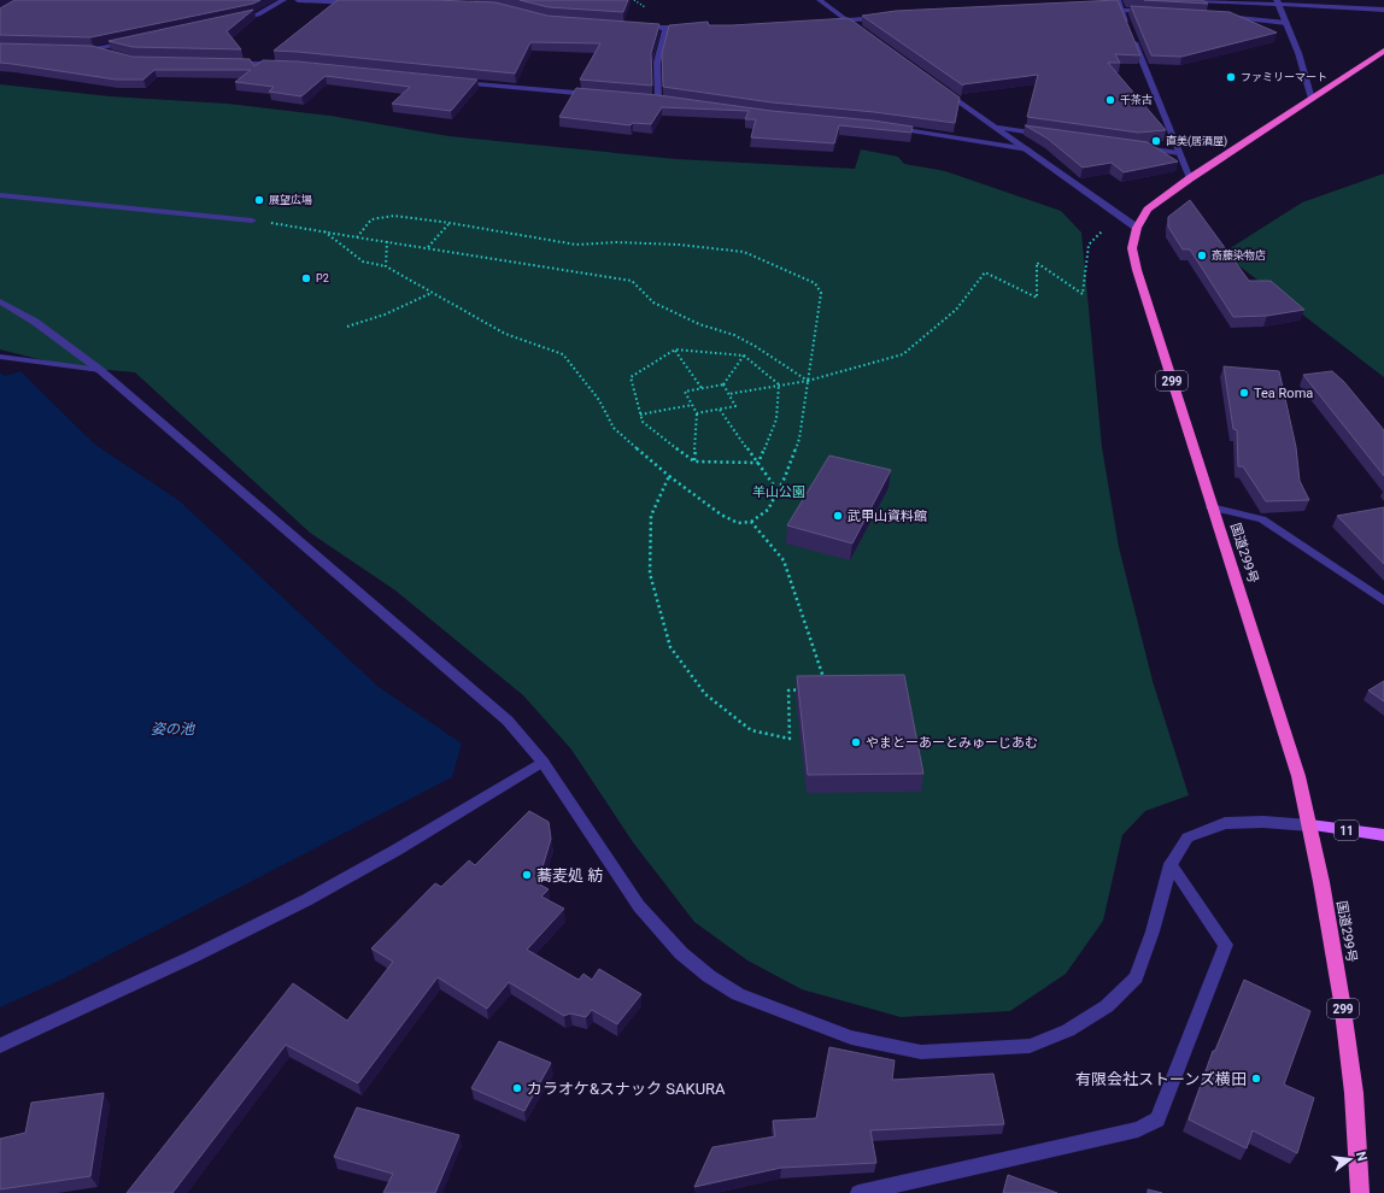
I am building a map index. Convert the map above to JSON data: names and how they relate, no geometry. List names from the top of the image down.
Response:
{
  "streets": {
    "highway": ["299", "国道299号"],
    "main road": ["11"]
  },
  "crossings": [
    ["国道299号", "11"]
  ],
  "water": ["姿の池"],
  "parks": ["羊山公園"],
  "places": [
    "ファミリーマート",
    "千茶古",
    "直美(居酒屋)",
    "展望広場",
    "斎藤染物店",
    "P2",
    "Tea Roma",
    "武甲山資料館",
    "やまとーあーとみゅーじあむ",
    "蕎麦処 紡",
    "有限会社ストーンズ横田",
    "カラオケ&スナック SAKURA"
  ],
  "north": "right"
}
